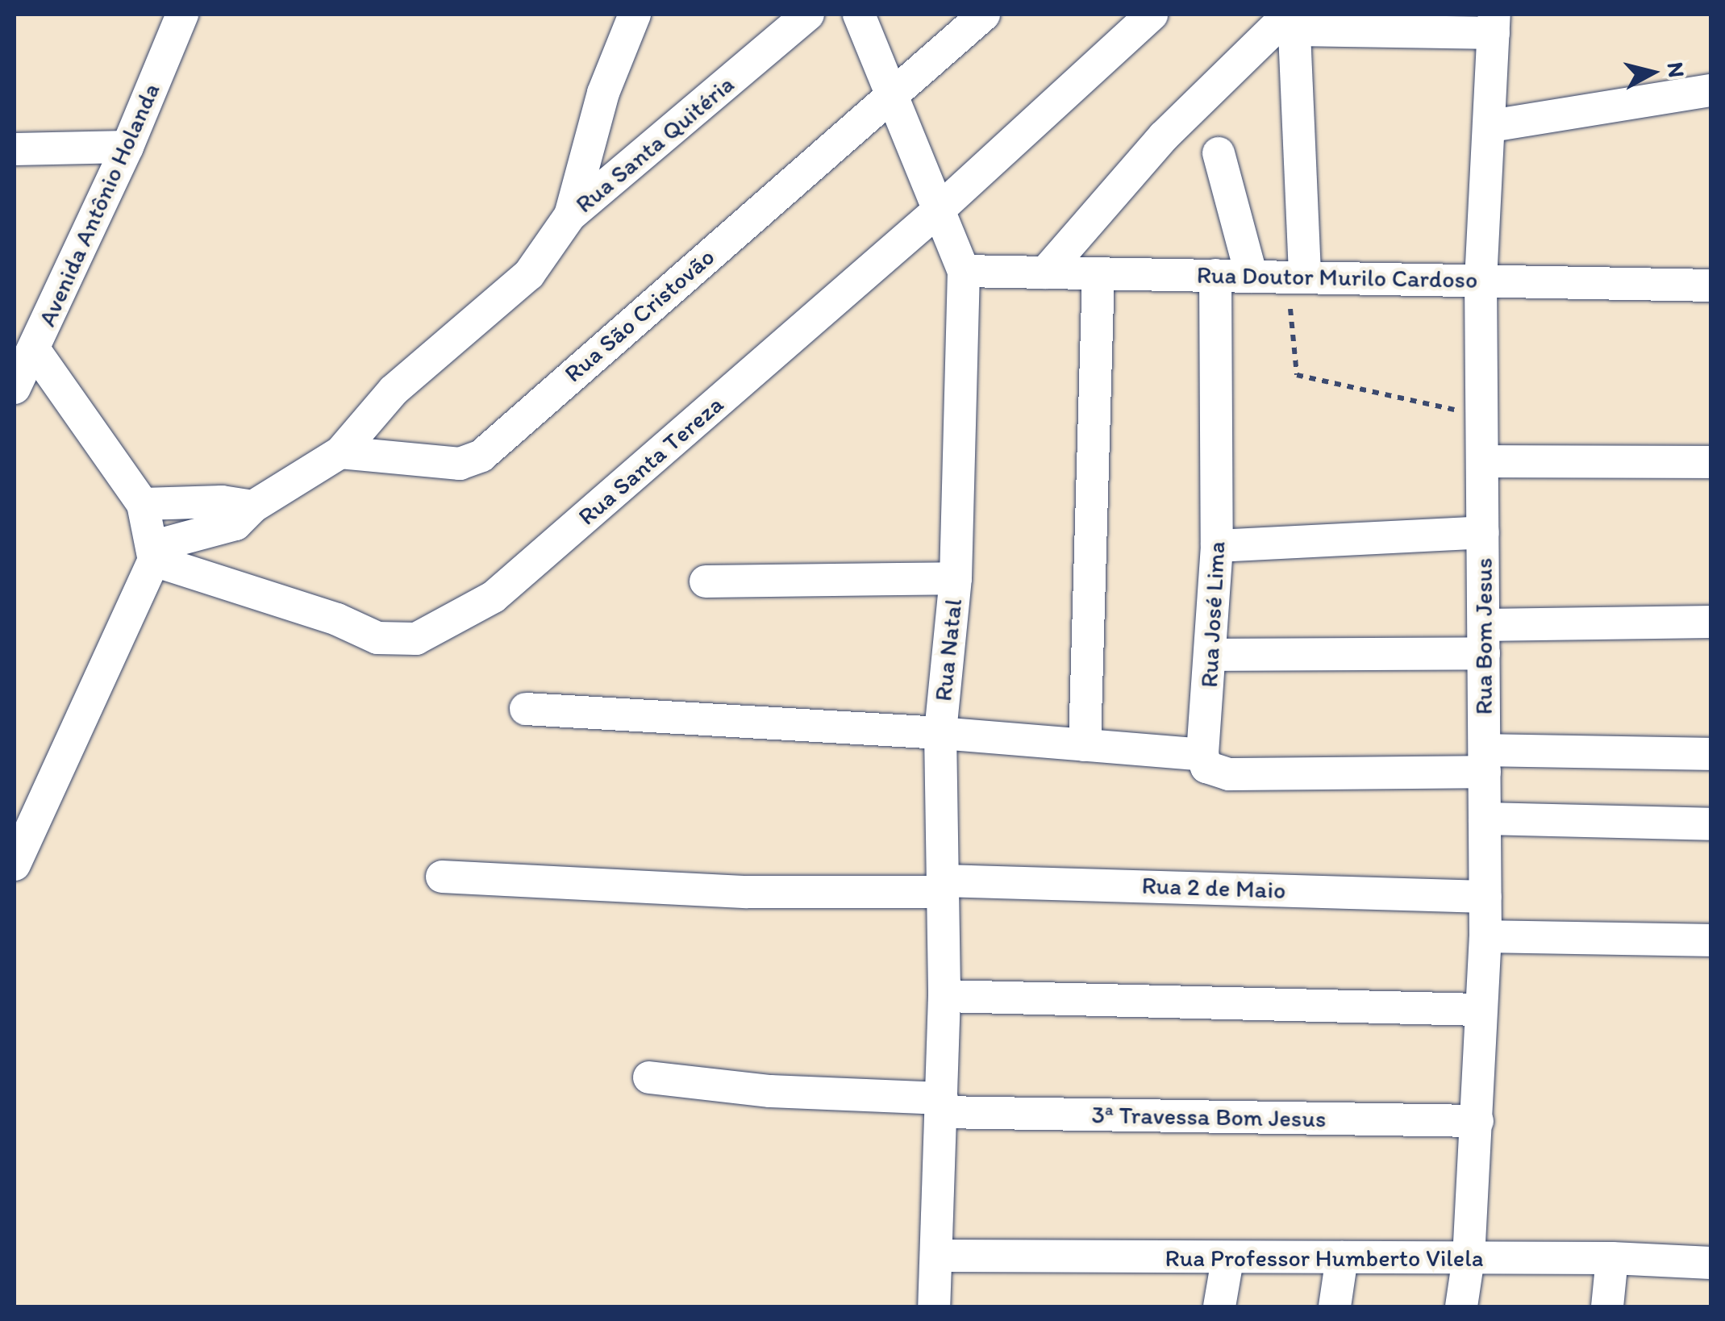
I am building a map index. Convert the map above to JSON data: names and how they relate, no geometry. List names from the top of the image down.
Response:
{
  "streets": {
    "street": [
      "Rua Santa Quitéria",
      "Avenida Antônio Holanda",
      "Rua Doutor Murilo Cardoso",
      "Rua São Cristovão",
      "Rua Santa Tereza",
      "Rua José Lima",
      "Rua Bom Jesus",
      "Rua Natal",
      "Rua 2 de Maio",
      "3ª Travessa Bom Jesus",
      "Rua Professor Humberto Vilela"
    ]
  },
  "crossings": [
    ["Rua Santa Quitéria", "Rua São Cristovão"],
    ["Avenida Antônio Holanda", "Rua Santa Tereza"],
    ["Rua Doutor Murilo Cardoso", "Rua José Lima"],
    ["Rua Doutor Murilo Cardoso", "Rua Bom Jesus"],
    ["Rua Doutor Murilo Cardoso", "Rua Natal"],
    ["Rua São Cristovão", "Rua Natal"],
    ["Rua Santa Tereza", "Rua Natal"],
    ["Rua Bom Jesus", "Rua 2 de Maio"],
    ["Rua Bom Jesus", "3ª Travessa Bom Jesus"],
    ["Rua Bom Jesus", "Rua Professor Humberto Vilela"],
    ["Rua Natal", "Rua 2 de Maio"],
    ["Rua Natal", "3ª Travessa Bom Jesus"],
    ["Rua Natal", "Rua Professor Humberto Vilela"]
  ],
  "north": "right"
}
